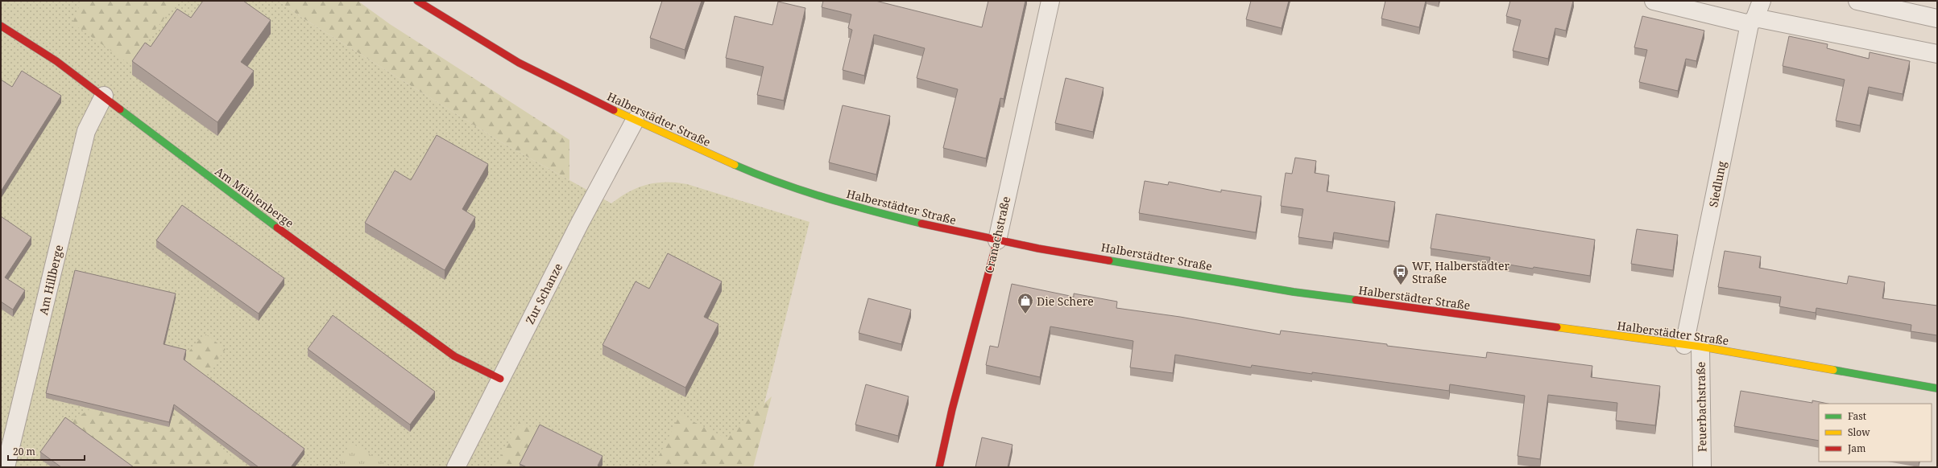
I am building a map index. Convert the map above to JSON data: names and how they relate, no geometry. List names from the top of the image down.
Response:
{
  "streets": {
    "main road": ["Halberstädter Straße", "Am Mühlenberge", "Cranachstraße"],
    "street": [
      "Siedlung",
      "Am Hillberge",
      "Zur Schanze",
      "Feuerbachstraße"
    ]
  },
  "crossings": [
    ["Halberstädter Straße", "Siedlung"],
    ["Halberstädter Straße", "Cranachstraße"],
    ["Halberstädter Straße", "Zur Schanze"],
    ["Halberstädter Straße", "Feuerbachstraße"],
    ["Siedlung", "Feuerbachstraße"],
    ["Am Mühlenberge", "Am Hillberge"],
    ["Am Mühlenberge", "Zur Schanze"]
  ],
  "places": {
    "bus stop": ["WF, Halberstädter Straße"],
    "shop": ["Die Schere"]
  },
  "legend": ["Fast", "Slow", "Jam"],
  "scale_bar": "20 m"
}
